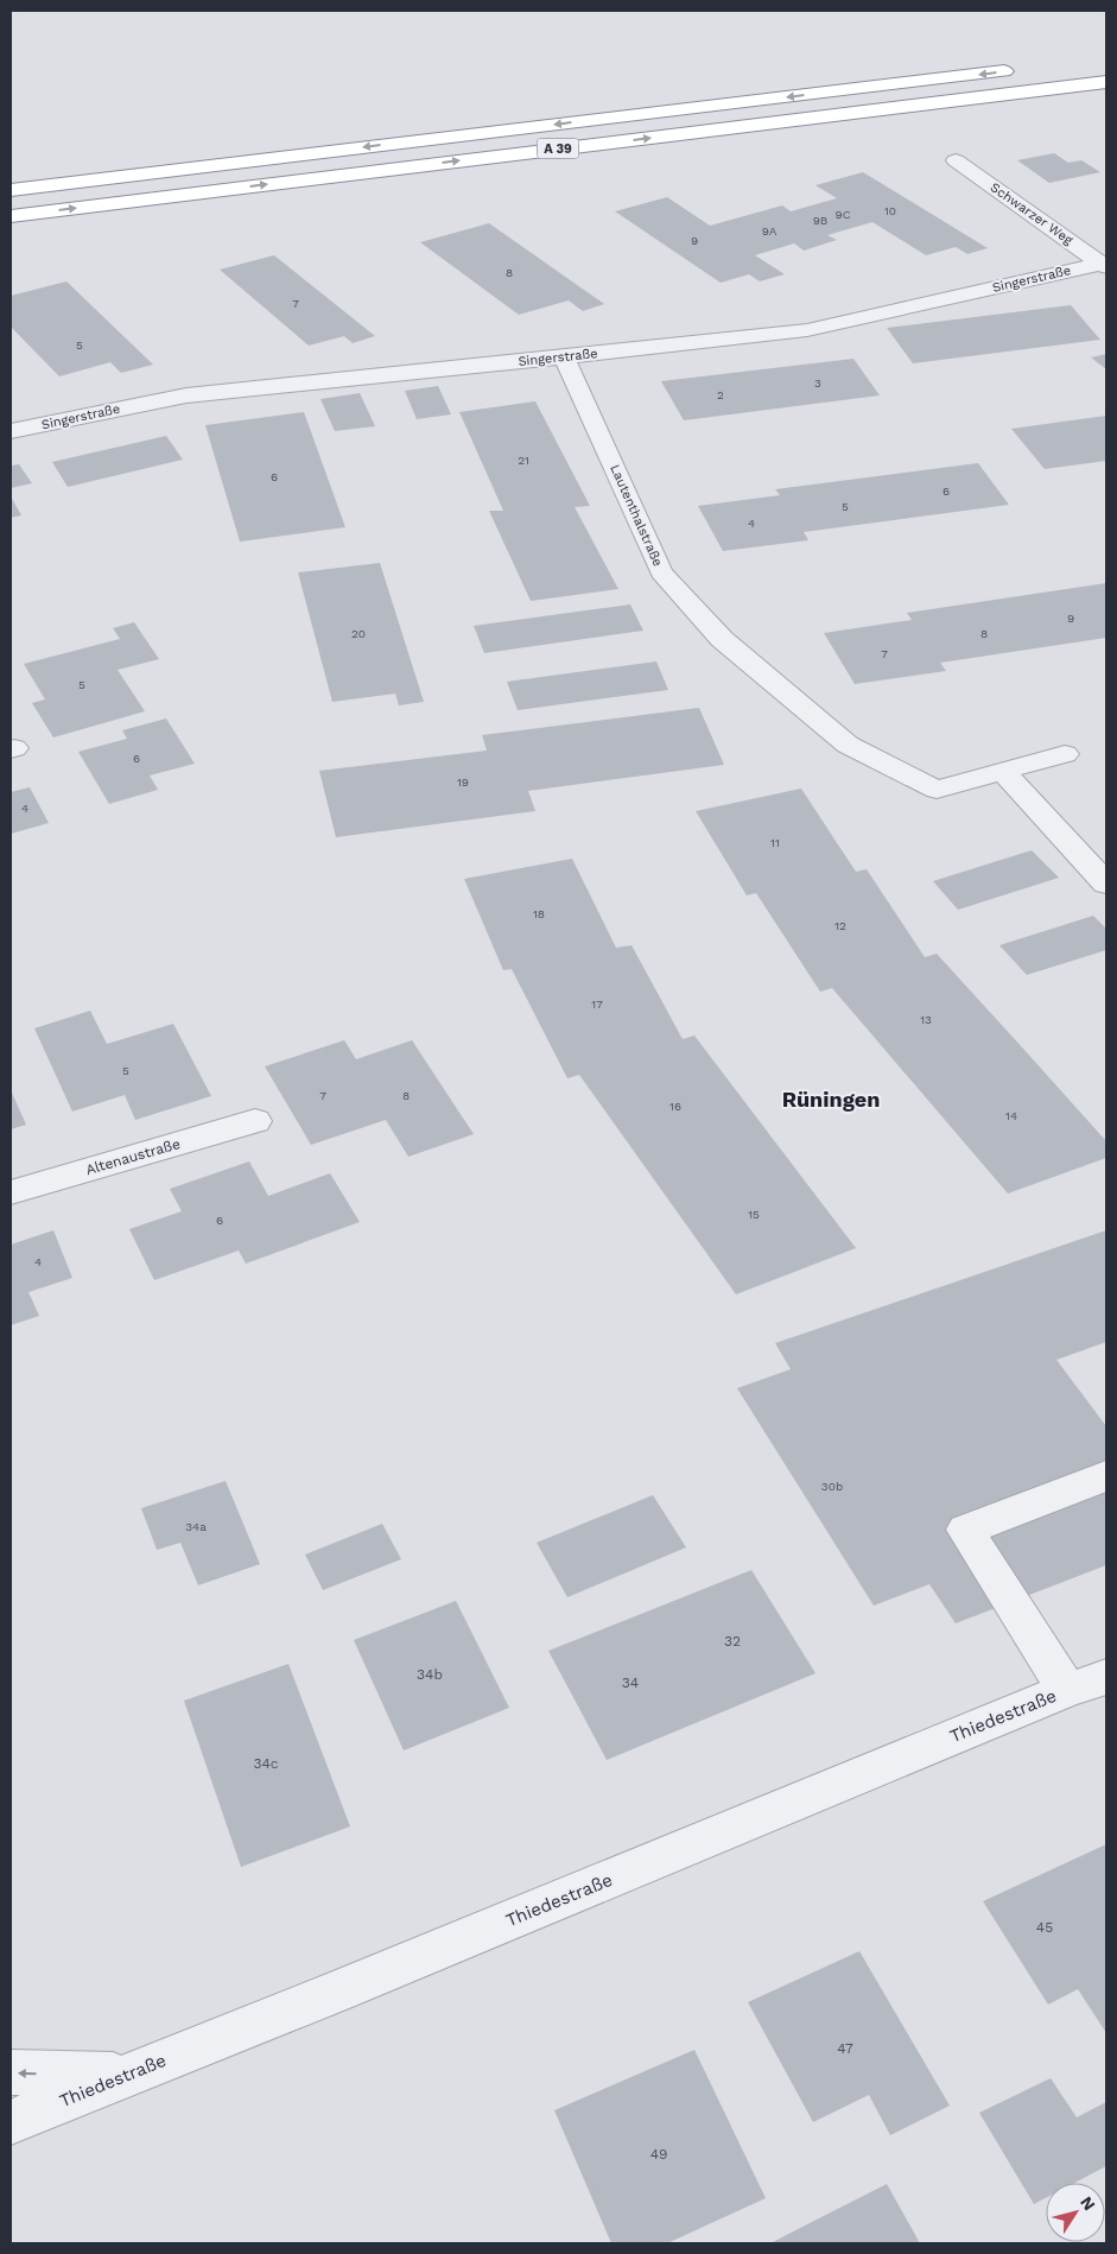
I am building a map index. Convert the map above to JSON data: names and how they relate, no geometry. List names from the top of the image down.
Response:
{
  "streets": {
    "highway": ["A 39"],
    "street": [
      "Schwarzer Weg",
      "Singerstraße",
      "Lautenthalstraße",
      "Altenaustraße",
      "Thiedestraße"
    ]
  },
  "crossings": [
    ["Schwarzer Weg", "Singerstraße"],
    ["Singerstraße", "Lautenthalstraße"]
  ],
  "districts": ["Rüningen"],
  "house_numbers": [
    "10",
    "9C",
    "9B",
    "9A",
    "9",
    "8",
    "7",
    "5",
    "3",
    "2",
    "21",
    "6",
    "6",
    "5",
    "4",
    "9",
    "20",
    "8",
    "7",
    "5",
    "6",
    "19",
    "4",
    "11",
    "18",
    "12",
    "17",
    "13",
    "5",
    "7",
    "8",
    "16",
    "14",
    "15",
    "6",
    "4",
    "30b",
    "34a",
    "32",
    "34b",
    "34",
    "34c",
    "45",
    "47",
    "49"
  ],
  "north": "top right"
}
